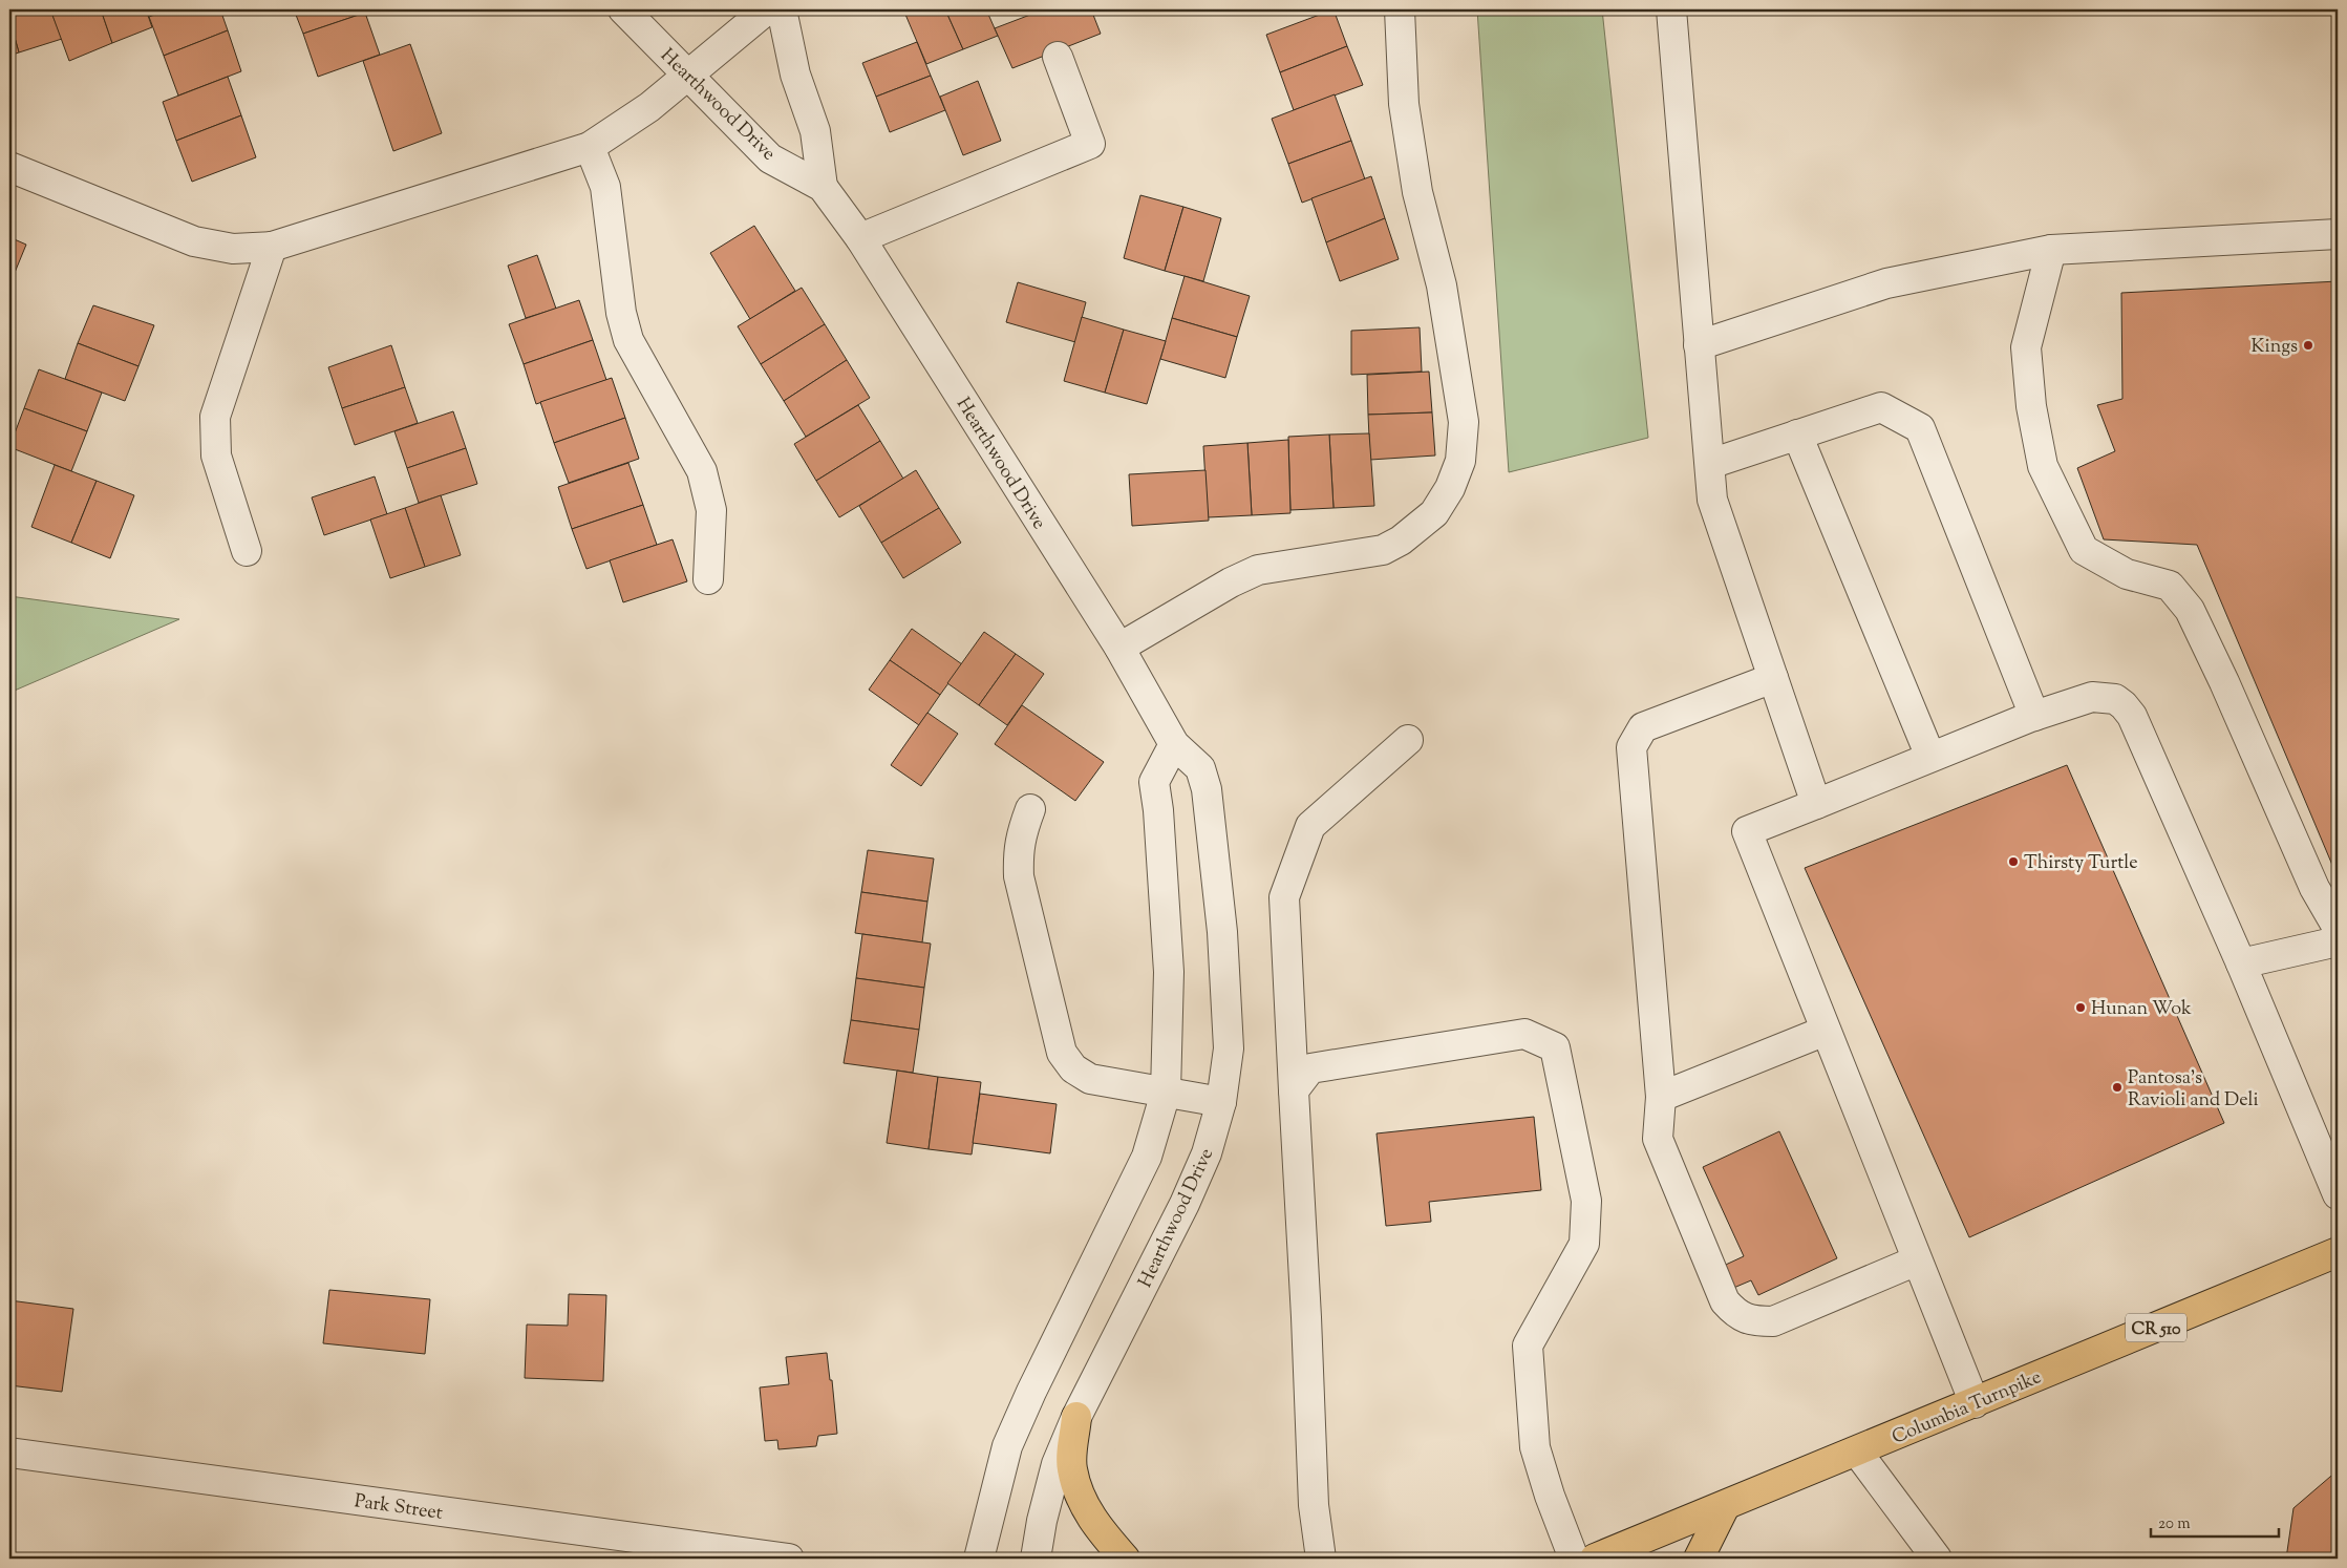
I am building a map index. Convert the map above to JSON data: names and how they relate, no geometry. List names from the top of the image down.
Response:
{
  "streets": {
    "main road": ["CR 510", "Columbia Turnpike"],
    "street": ["Hearthwood Drive", "Park Street"]
  },
  "places": [
    "Kings",
    "Thirsty Turtle",
    "Hunan Wok",
    "Pantosa's Ravioli and Deli"
  ],
  "scale_bar": "20 m"
}
